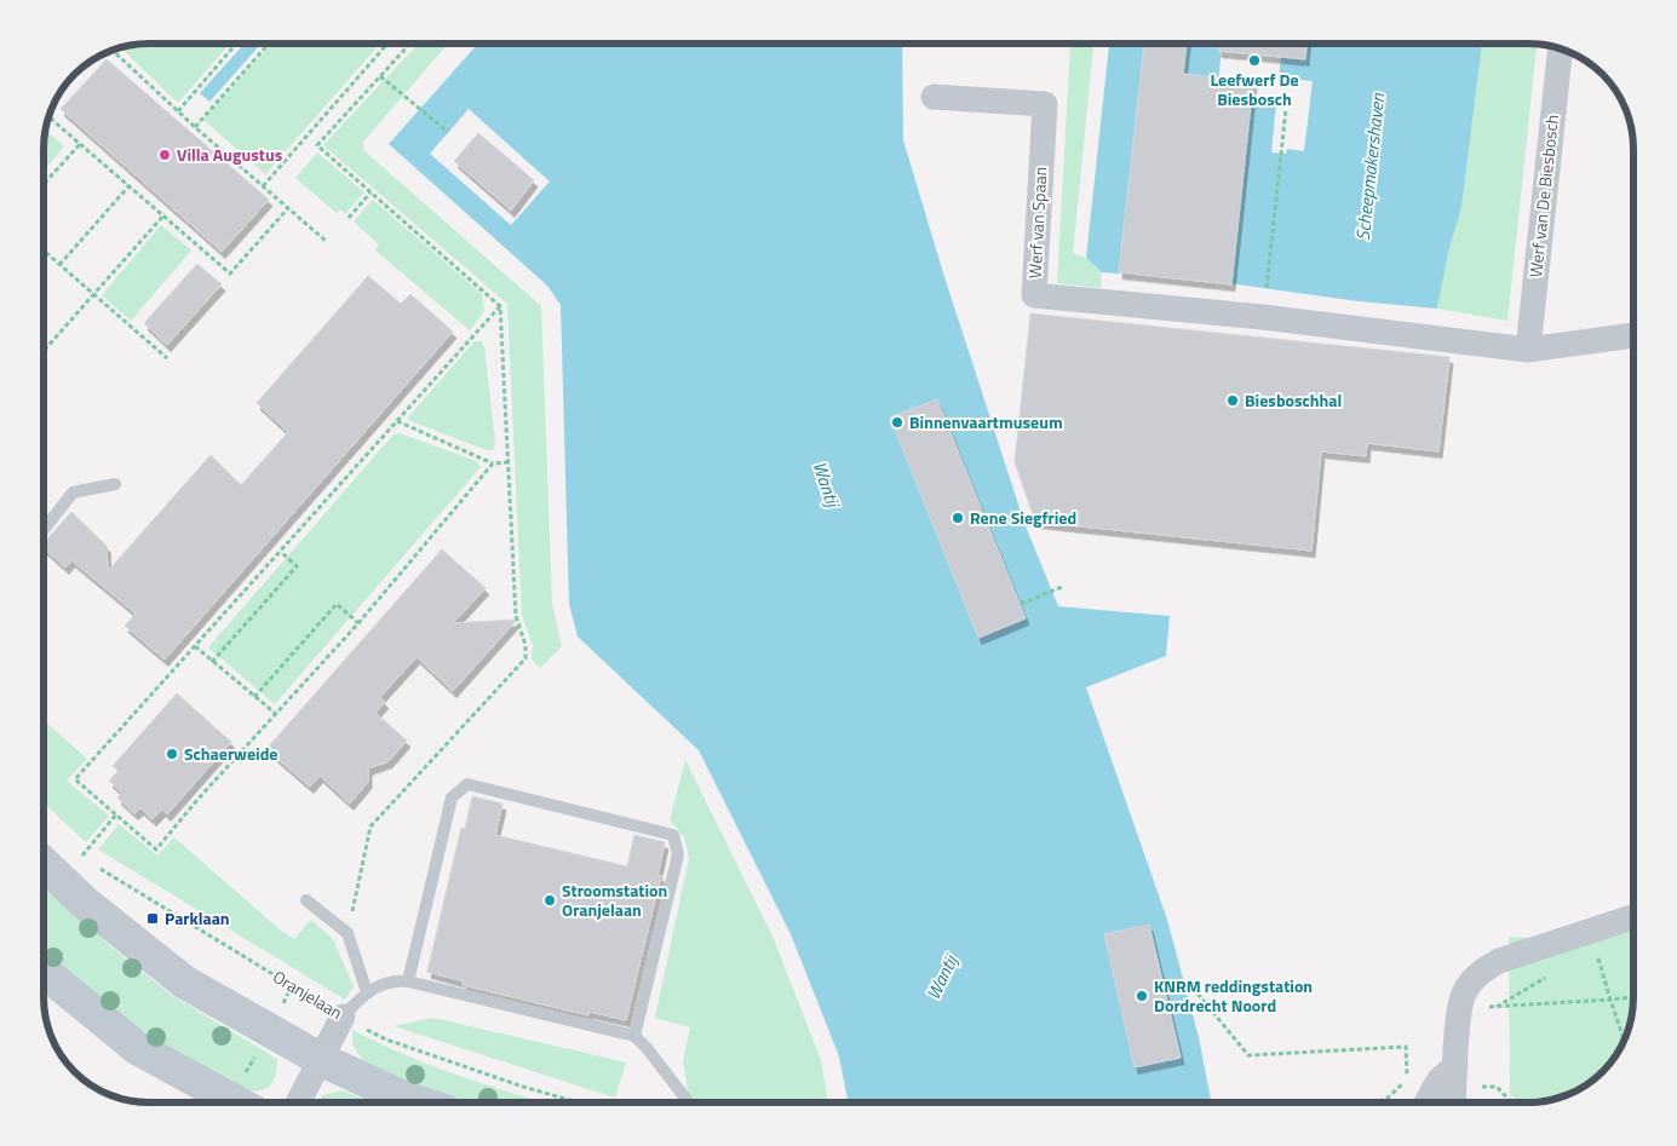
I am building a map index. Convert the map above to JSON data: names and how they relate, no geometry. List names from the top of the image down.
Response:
{
  "streets": {
    "street": ["Werf van De Biesbosch", "Werf van Spaan"],
    "path": ["Oranjelaan"]
  },
  "crossings": [
    ["Werf van De Biesbosch", "Werf van Spaan"]
  ],
  "water": ["Scheepmakershaven", "Wantij"],
  "places": {
    "other": [
      "Leefwerf De Biesbosch",
      "Villa Augustus",
      "Biesboschhal",
      "Binnenvaartmuseum",
      "Rene Siegfried",
      "Schaerweide",
      "Stroomstation Oranjelaan",
      "KNRM reddingstation Dordrecht Noord"
    ],
    "transit": ["Parklaan"]
  }
}
